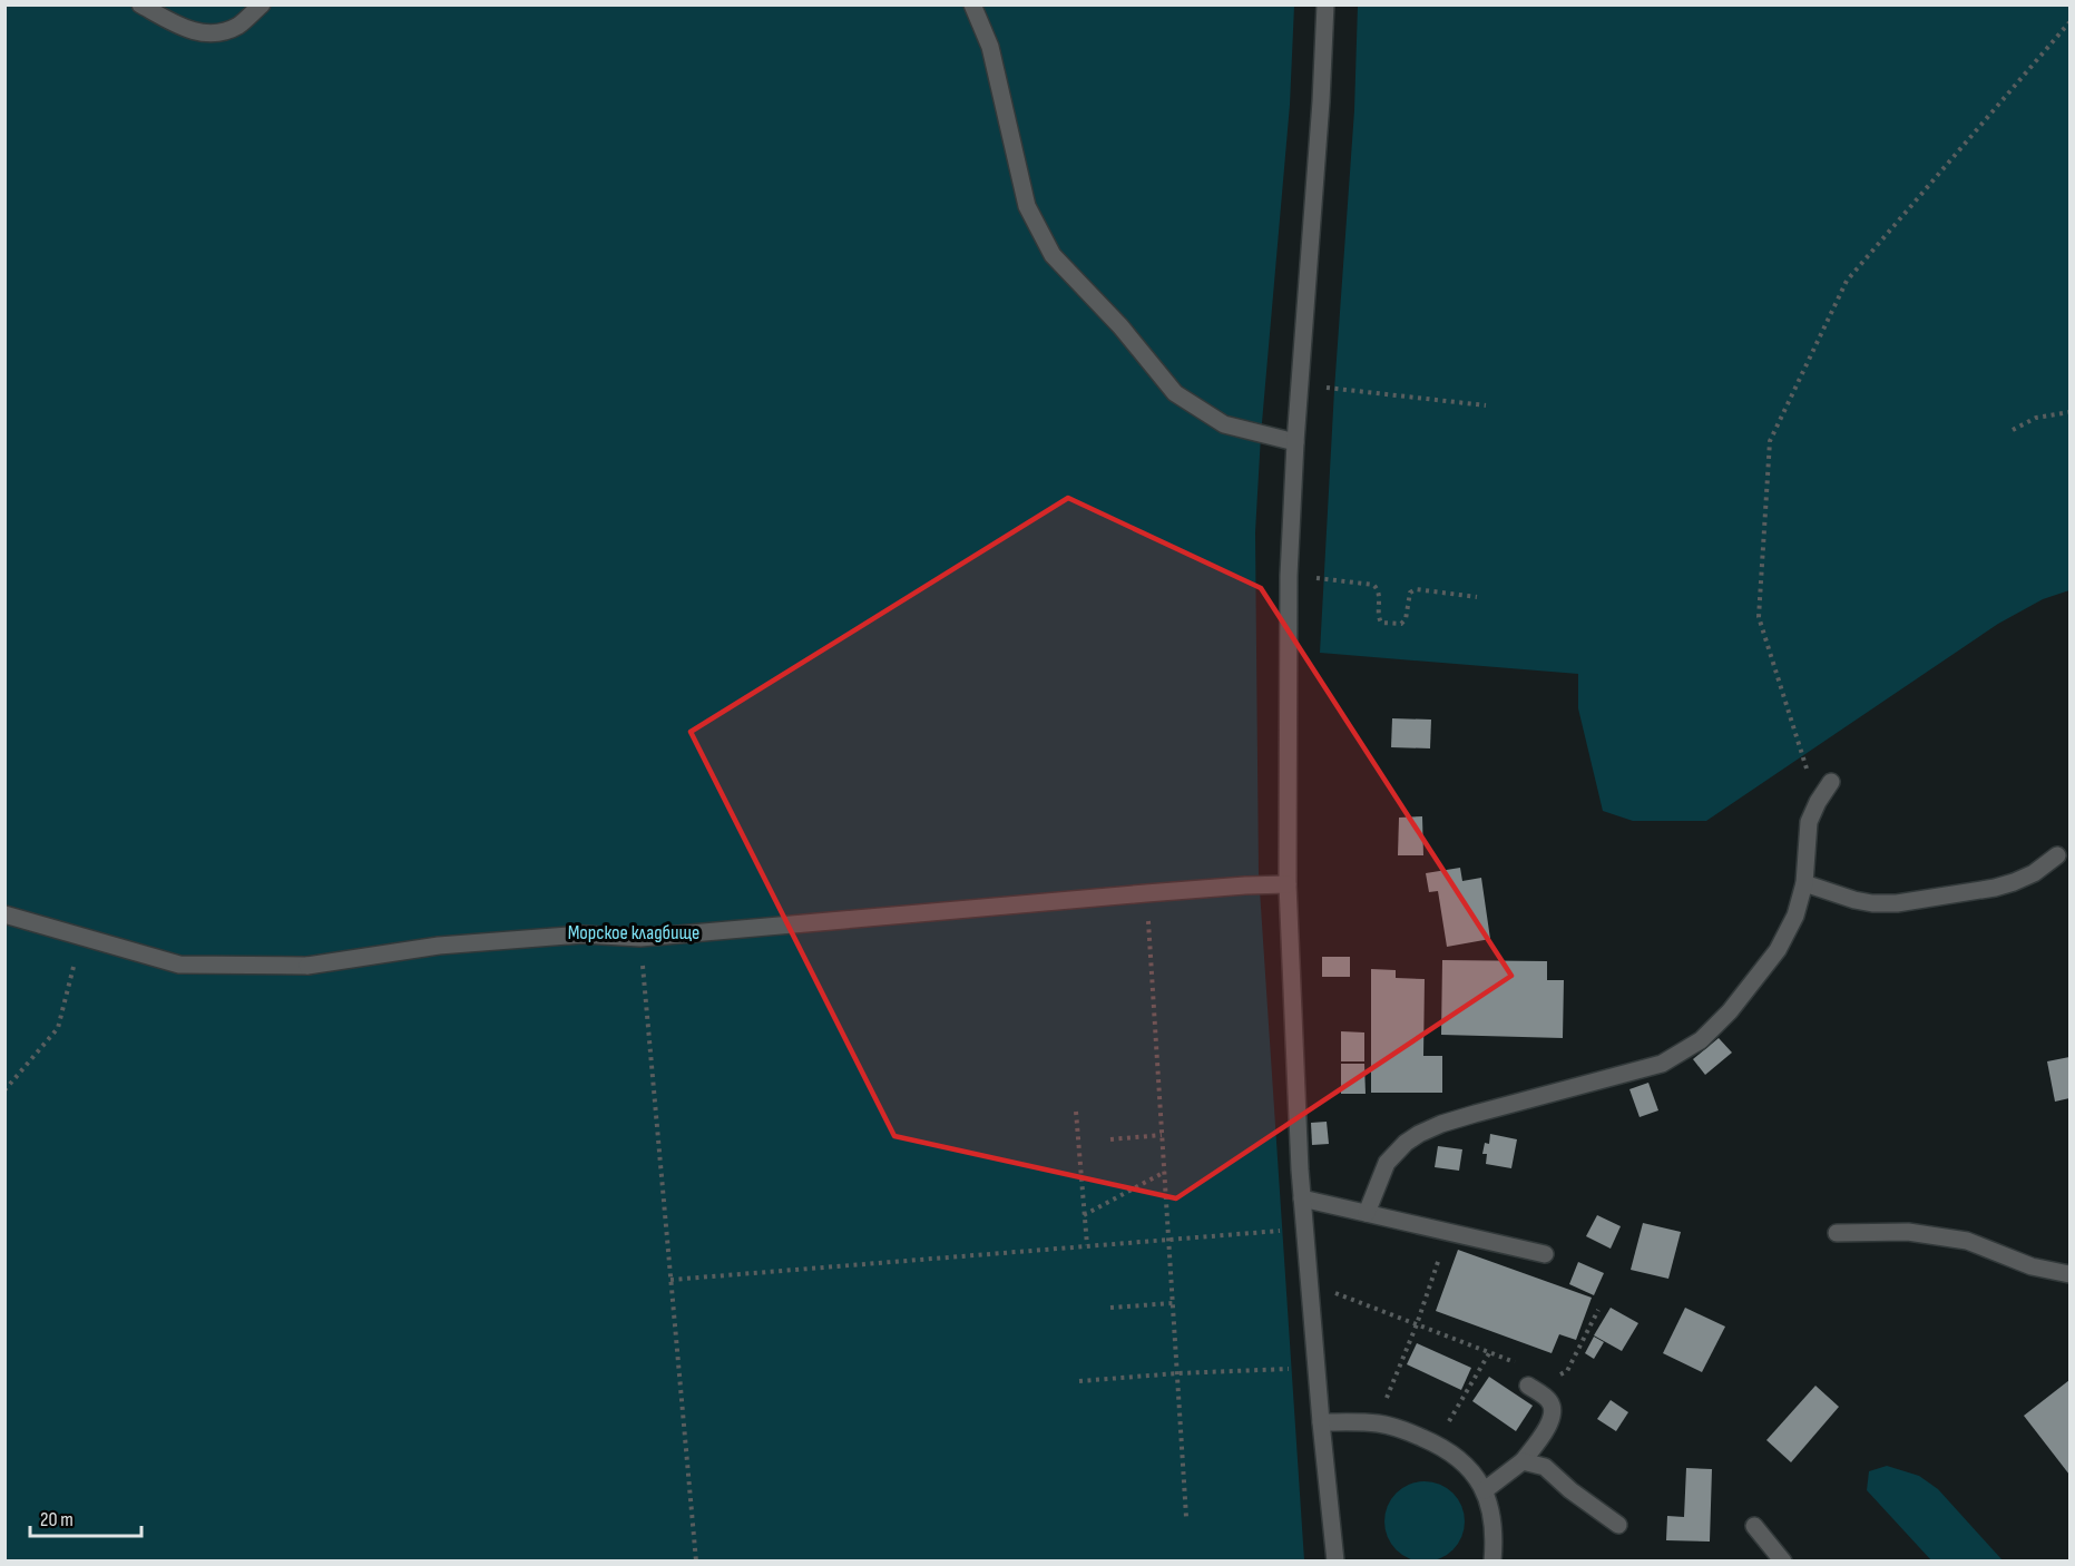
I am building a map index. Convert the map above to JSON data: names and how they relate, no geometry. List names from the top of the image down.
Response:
{
  "parks": ["Морское кладбище"],
  "scale_bar": "20 m"
}
